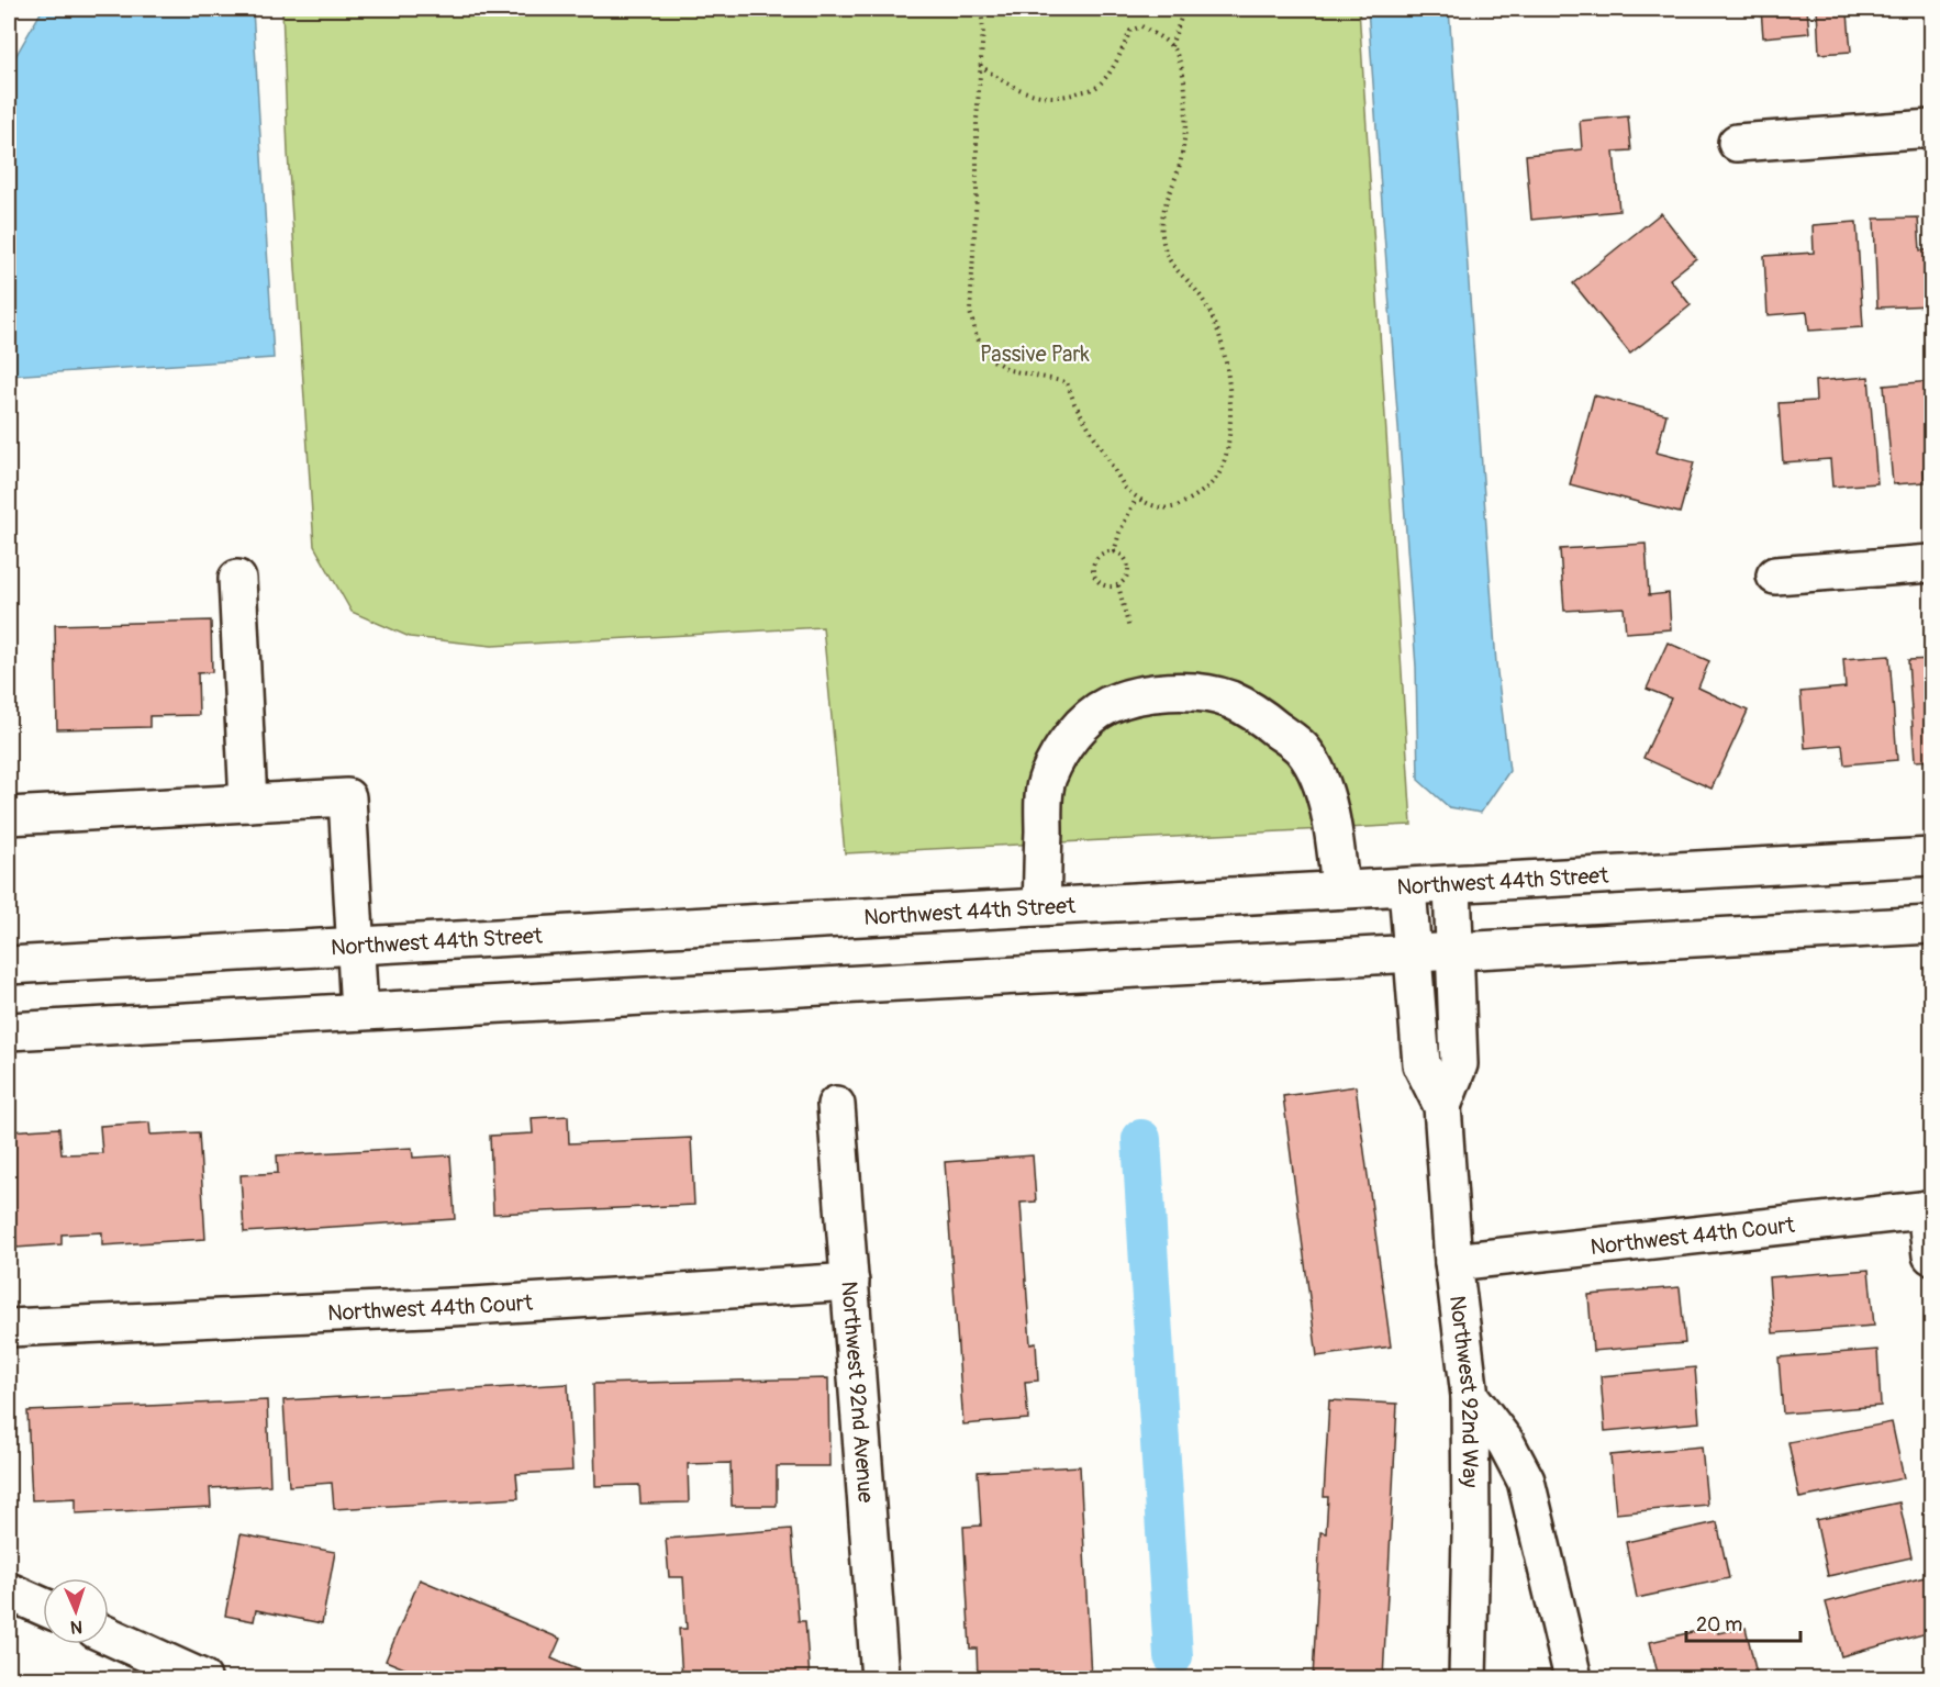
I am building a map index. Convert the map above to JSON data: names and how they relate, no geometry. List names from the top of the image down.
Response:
{
  "streets": {
    "street": [
      "Northwest 44th Street",
      "Northwest 44th Court",
      "Northwest 92nd Avenue",
      "Northwest 92nd Way"
    ]
  },
  "crossings": [
    ["Northwest 44th Street", "Northwest 92nd Way"],
    ["Northwest 44th Court", "Northwest 92nd Avenue"],
    ["Northwest 44th Court", "Northwest 92nd Way"]
  ],
  "parks": ["Passive Park"],
  "scale_bar": "20 m",
  "north": "bottom"
}
